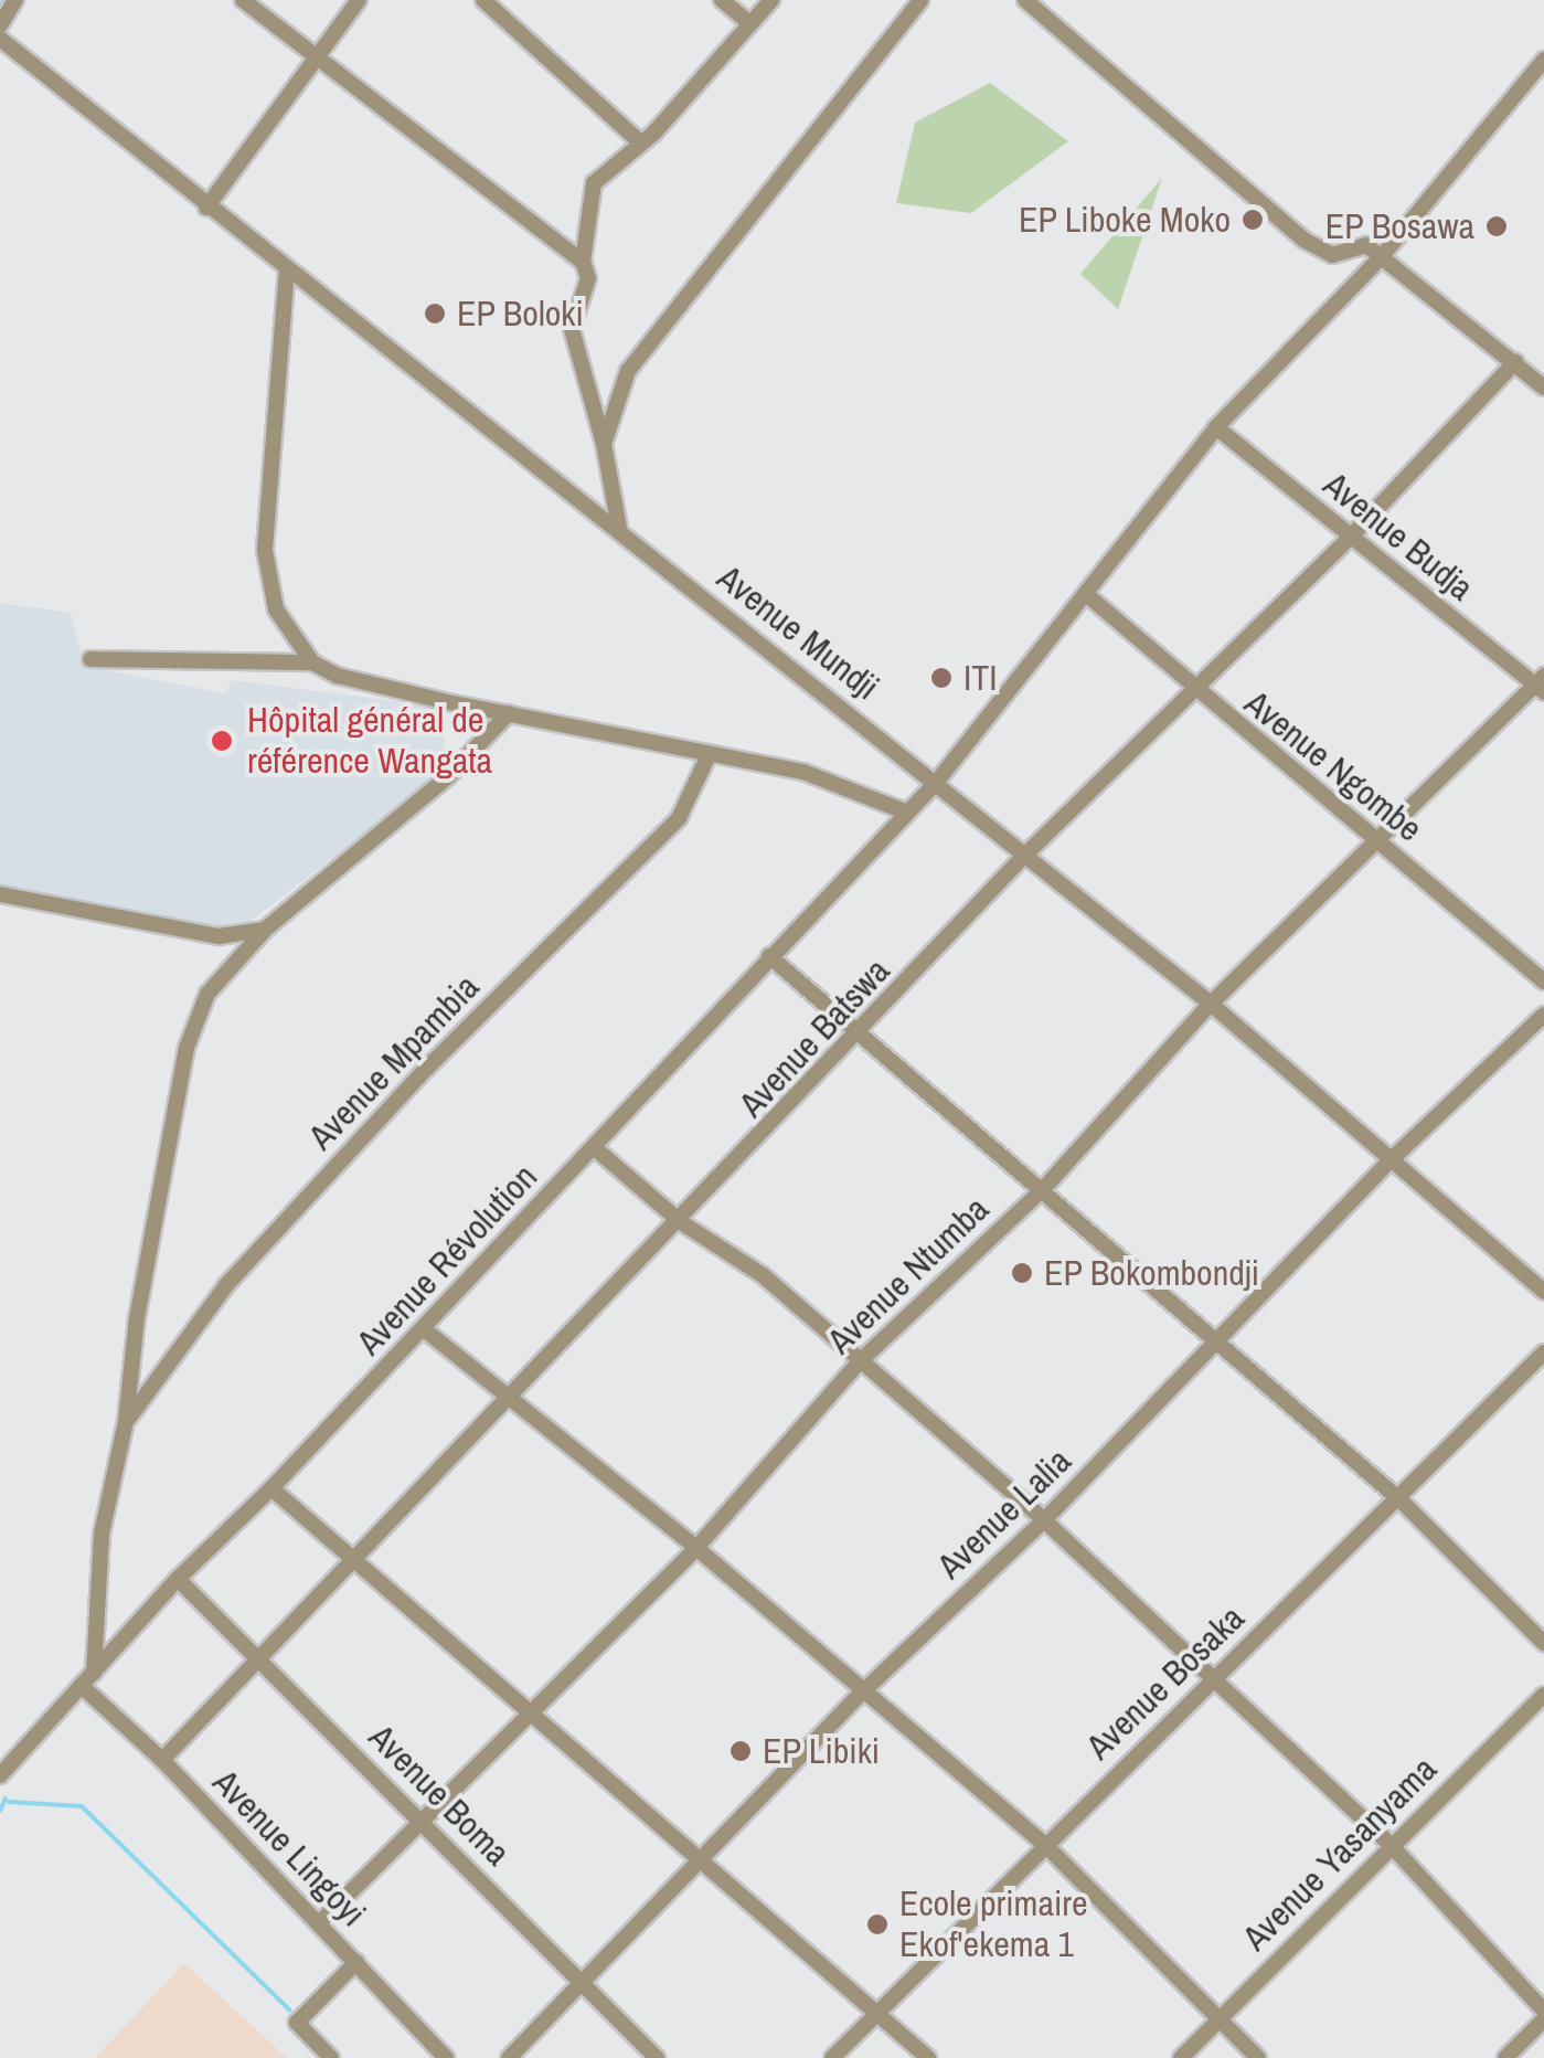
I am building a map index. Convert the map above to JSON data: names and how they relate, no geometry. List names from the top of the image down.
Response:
{
  "streets": {
    "street": [
      "Avenue Budja",
      "Avenue Mundji",
      "Avenue Ngombe",
      "Avenue Batswa",
      "Avenue Mpambia",
      "Avenue Révolution",
      "Avenue Ntumba",
      "Avenue Lalia",
      "Avenue Bosaka",
      "Avenue Boma",
      "Avenue Lingoyi",
      "Avenue Yasanyama"
    ]
  },
  "crossings": [
    ["Avenue Budja", "Avenue Batswa"],
    ["Avenue Budja", "Avenue Révolution"],
    ["Avenue Budja", "Avenue Ntumba"],
    ["Avenue Mundji", "Avenue Batswa"],
    ["Avenue Mundji", "Avenue Révolution"],
    ["Avenue Mundji", "Avenue Ntumba"],
    ["Avenue Mundji", "Avenue Lalia"],
    ["Avenue Ngombe", "Avenue Batswa"],
    ["Avenue Ngombe", "Avenue Révolution"],
    ["Avenue Ngombe", "Avenue Ntumba"],
    ["Avenue Batswa", "Avenue Boma"],
    ["Avenue Batswa", "Avenue Lingoyi"],
    ["Avenue Révolution", "Avenue Boma"],
    ["Avenue Révolution", "Avenue Lingoyi"],
    ["Avenue Ntumba", "Avenue Boma"],
    ["Avenue Ntumba", "Avenue Lingoyi"],
    ["Avenue Lalia", "Avenue Boma"]
  ],
  "places": [
    "EP Liboke Moko",
    "EP Bosawa",
    "EP Boloki",
    "ITI",
    "Hôpital général de référence Wangata",
    "EP Bokombondji",
    "EP Libiki",
    "Ecole primaire Ekof'ekema 1"
  ]
}
